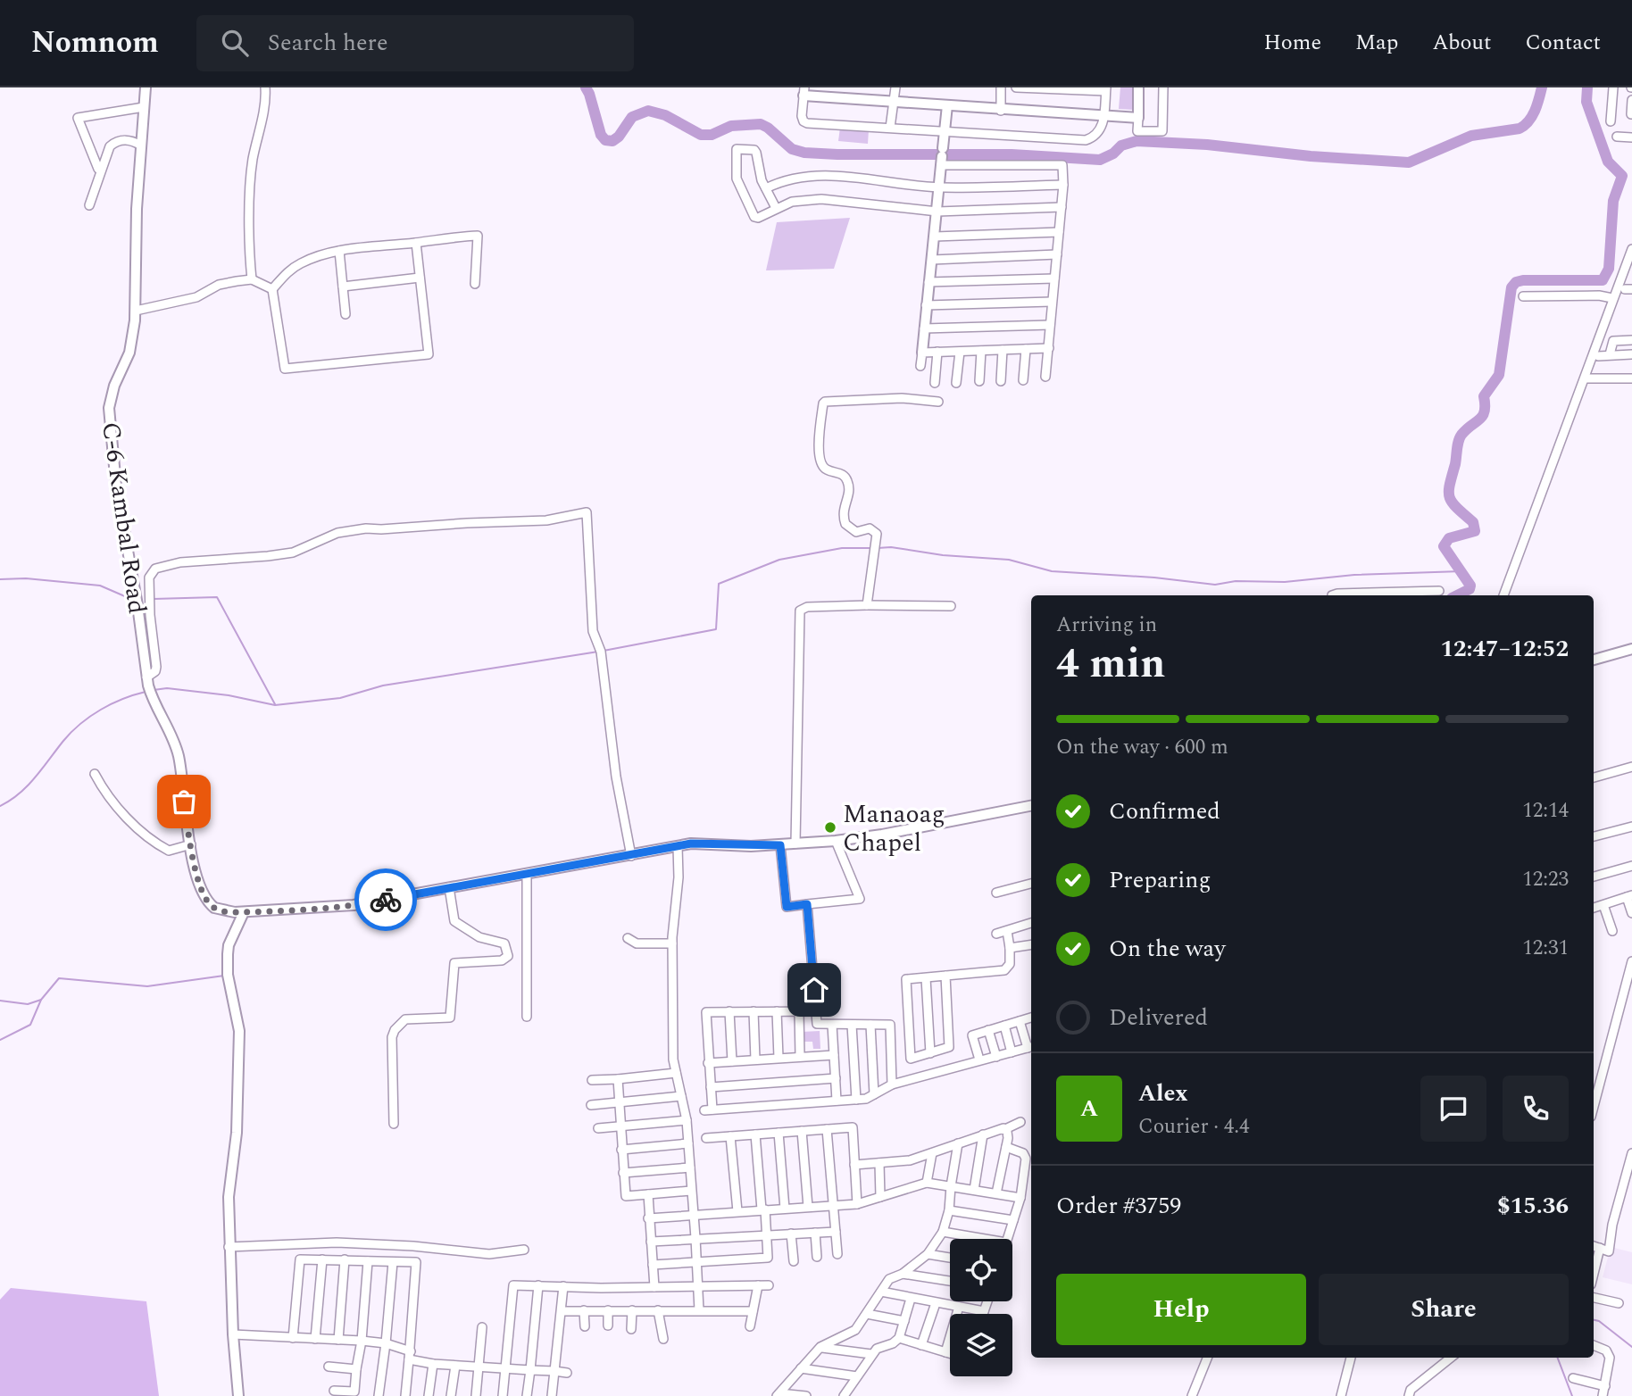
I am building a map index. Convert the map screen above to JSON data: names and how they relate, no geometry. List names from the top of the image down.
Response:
{
  "streets": {
    "street": ["C-6 Kambal Road"]
  },
  "places": ["Manaoag Chapel"],
  "page": {
    "header": "Nomnom",
    "search": "Search here",
    "nav": [
      "Home",
      "Map",
      "About",
      "Contact"
    ],
    "heading": ["4 min", "Arriving in", "12:47–12:52"],
    "panel": [
      "Alex",
      "Courier · 4.4",
      "Order #3759",
      "$15.36"
    ],
    "bar": "On the way · 600 m",
    "list": [
      ["Confirmed", "12:14"],
      ["Preparing", "12:23"],
      ["On the way", "12:31"],
      "Delivered"
    ],
    "round": "A",
    "buttons": ["Help", "Share"]
  }
}
